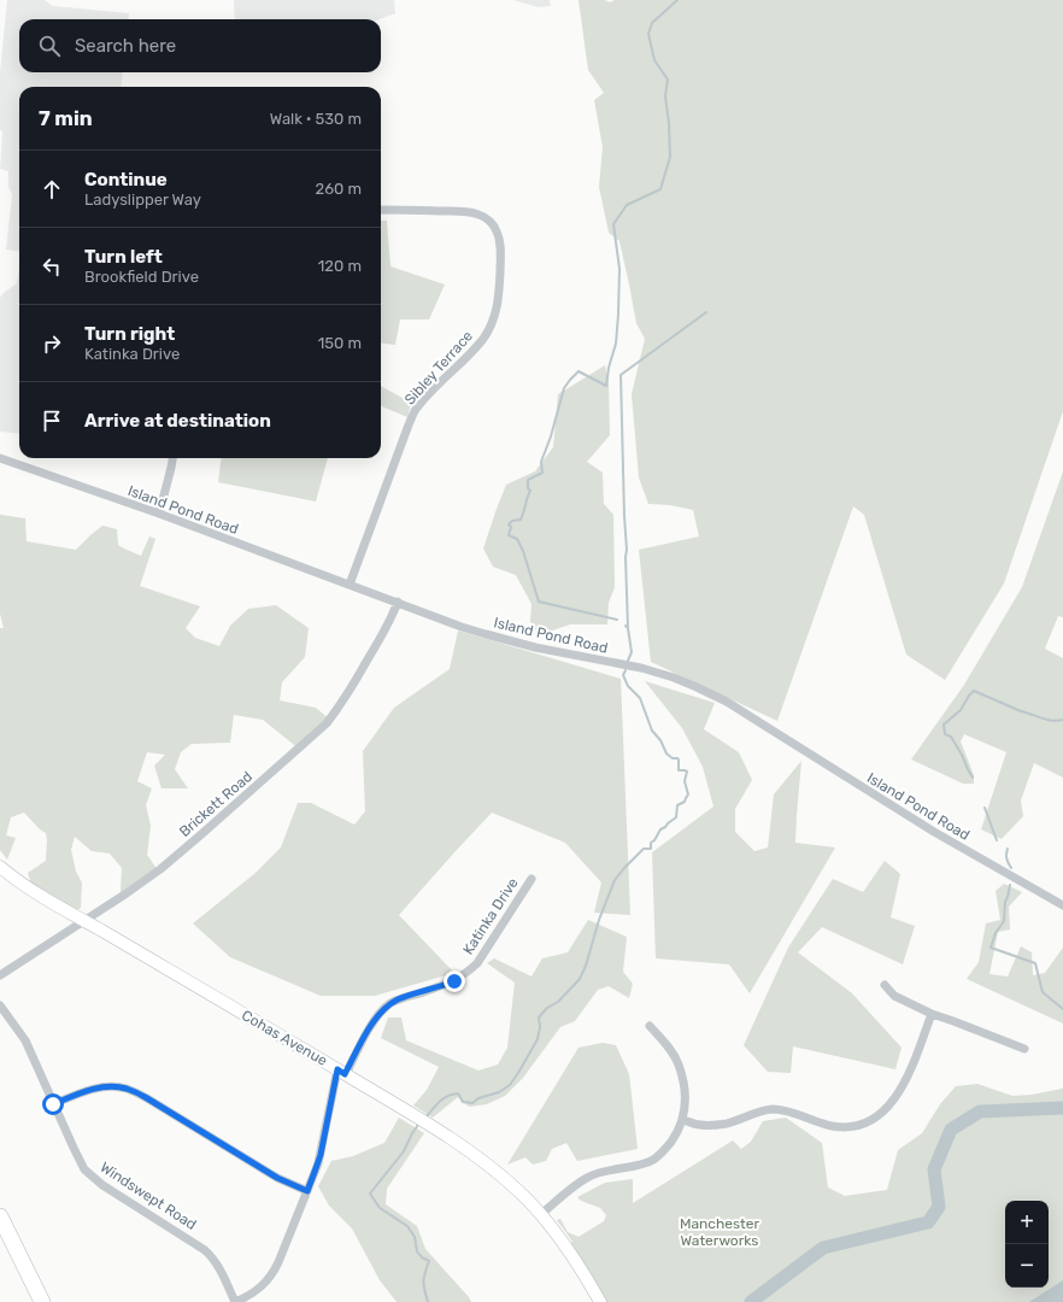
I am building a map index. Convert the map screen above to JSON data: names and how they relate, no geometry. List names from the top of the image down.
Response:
{
  "streets": {
    "street": [
      "Sibley Terrace",
      "Island Pond Road",
      "Brickett Road",
      "Katinka Drive",
      "Cohas Avenue",
      "Windswept Road"
    ]
  },
  "crossings": [
    ["Sibley Terrace", "Island Pond Road"],
    ["Island Pond Road", "Brickett Road"],
    ["Brickett Road", "Cohas Avenue"],
    ["Katinka Drive", "Cohas Avenue"],
    ["Katinka Drive", "Windswept Road"]
  ],
  "parks": ["Manchester Waterworks"],
  "page": {
    "search": "Search here",
    "heading": ["7 min", "Walk · 530 m"],
    "list": [
      ["Continue", "Ladyslipper Way", "260 m"],
      ["Turn left", "Brookfield Drive", "120 m"],
      ["Turn right", "Katinka Drive", "150 m"],
      "Arrive at destination"
    ],
    "map_buttons": ["+", "−"]
  }
}
